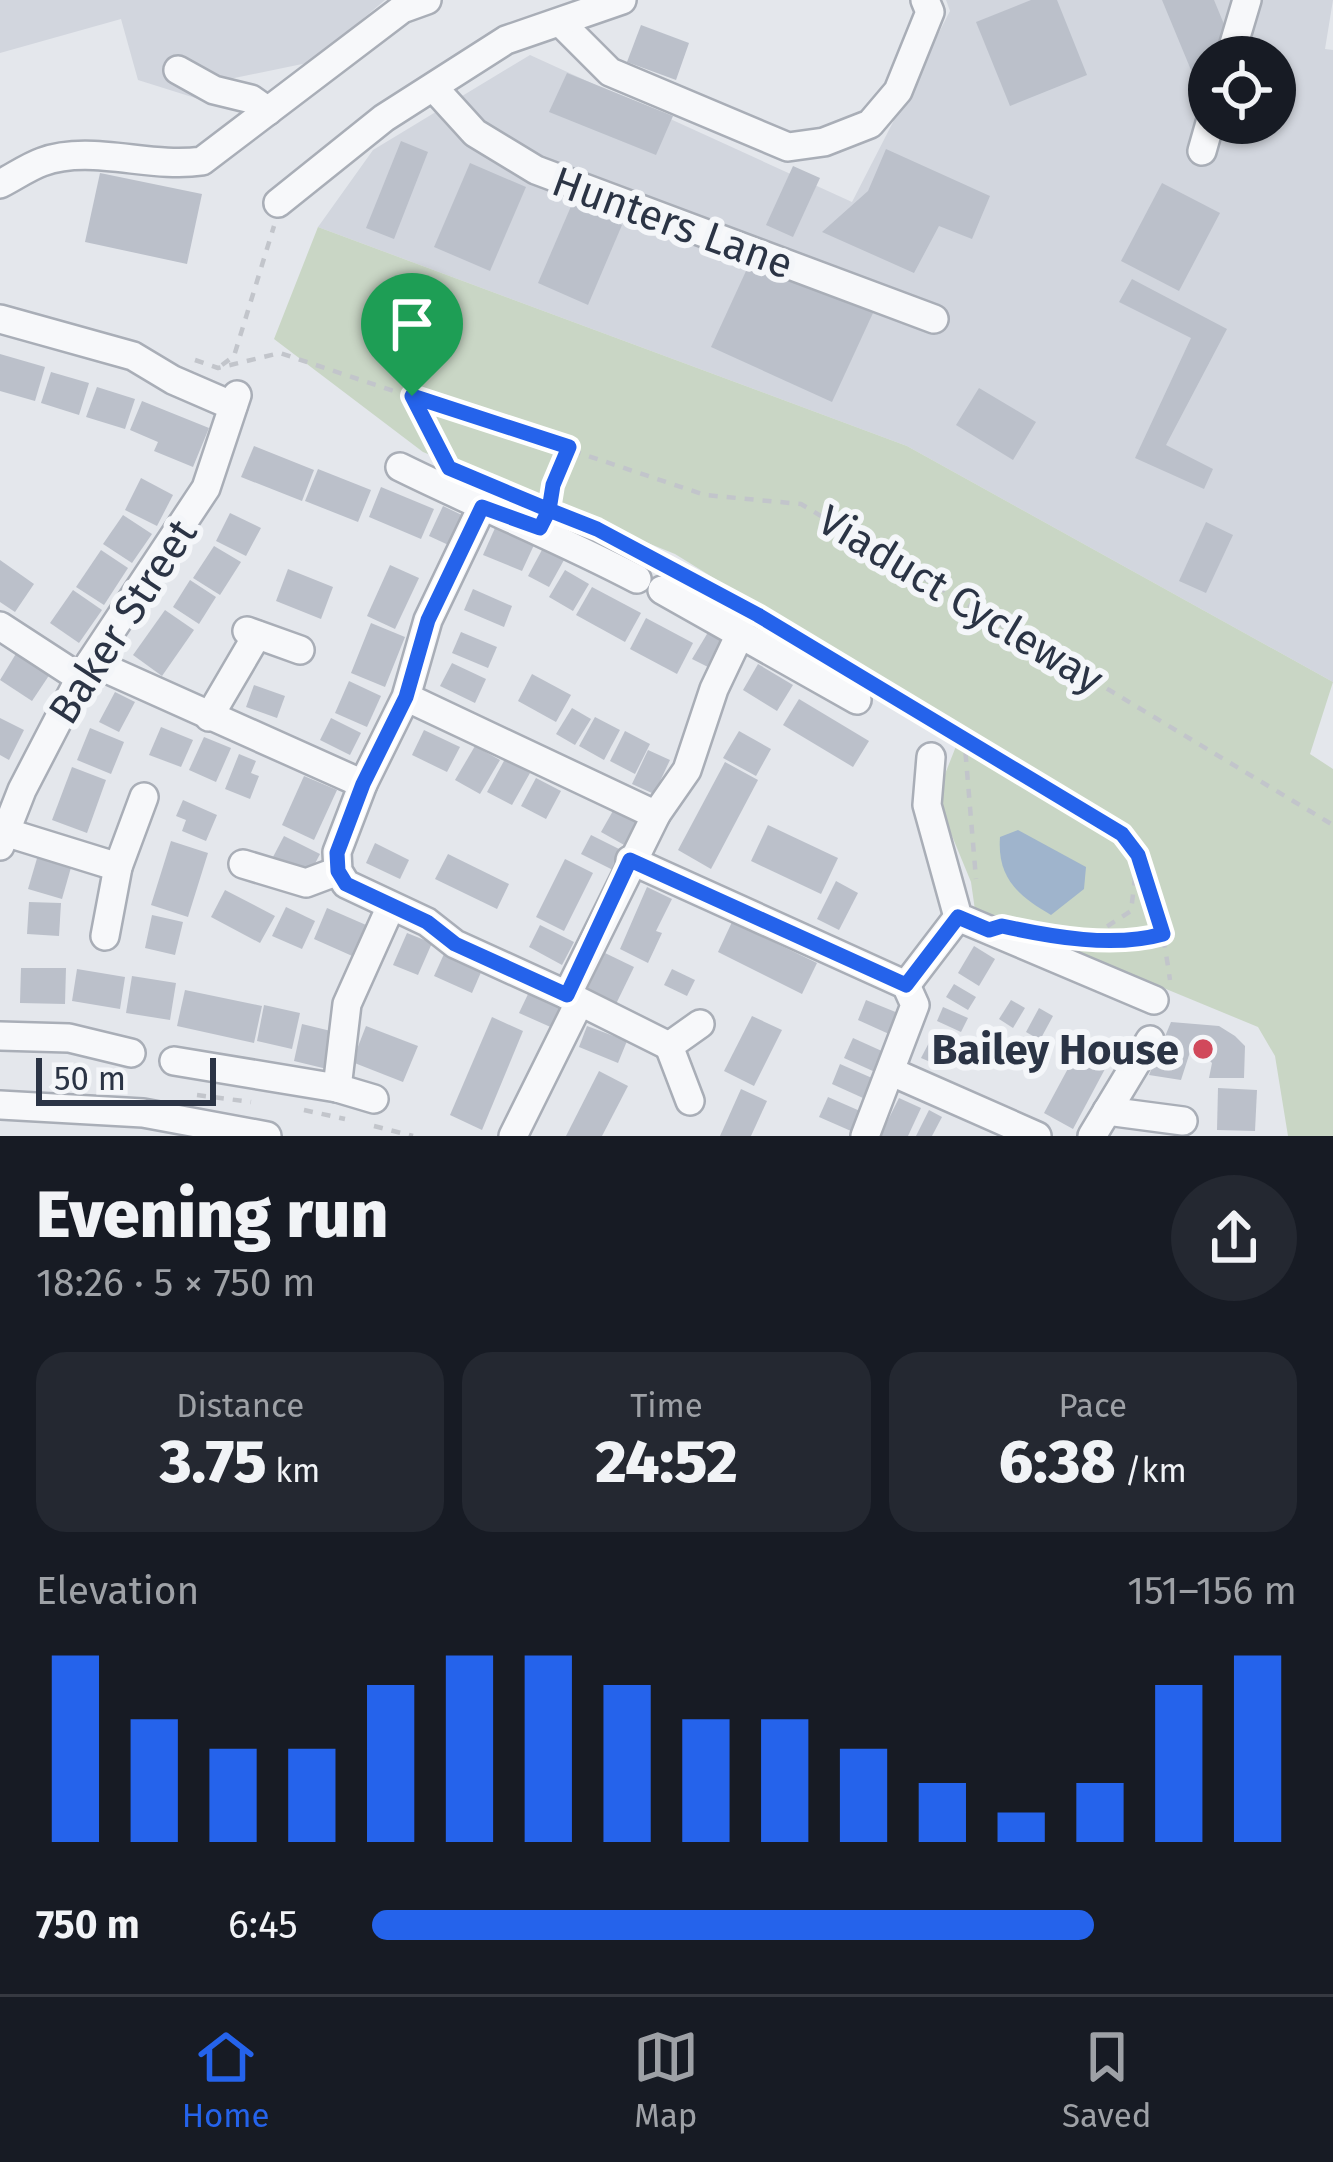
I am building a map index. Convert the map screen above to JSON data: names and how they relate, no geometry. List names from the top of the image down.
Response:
{
  "streets": {
    "street": ["Hunters Lane", "Baker Street"],
    "path": ["Viaduct Cycleway"]
  },
  "places": ["Bailey House"],
  "scale_bar": "50 m",
  "page": {
    "scale": "50 m",
    "heading": ["Evening run", "18:26 · 5 × 750 m"],
    "stats": [
      ["Distance", "3.75 km"],
      ["Time", "24:52"],
      ["Pace", "6:38 /km"]
    ],
    "chart": ["Elevation", "151–156 m"],
    "list": [
      {
        "name": "750 m",
        "note": "6:45"
      }
    ],
    "tabs": ["Home", "Map", "Saved"]
  }
}
